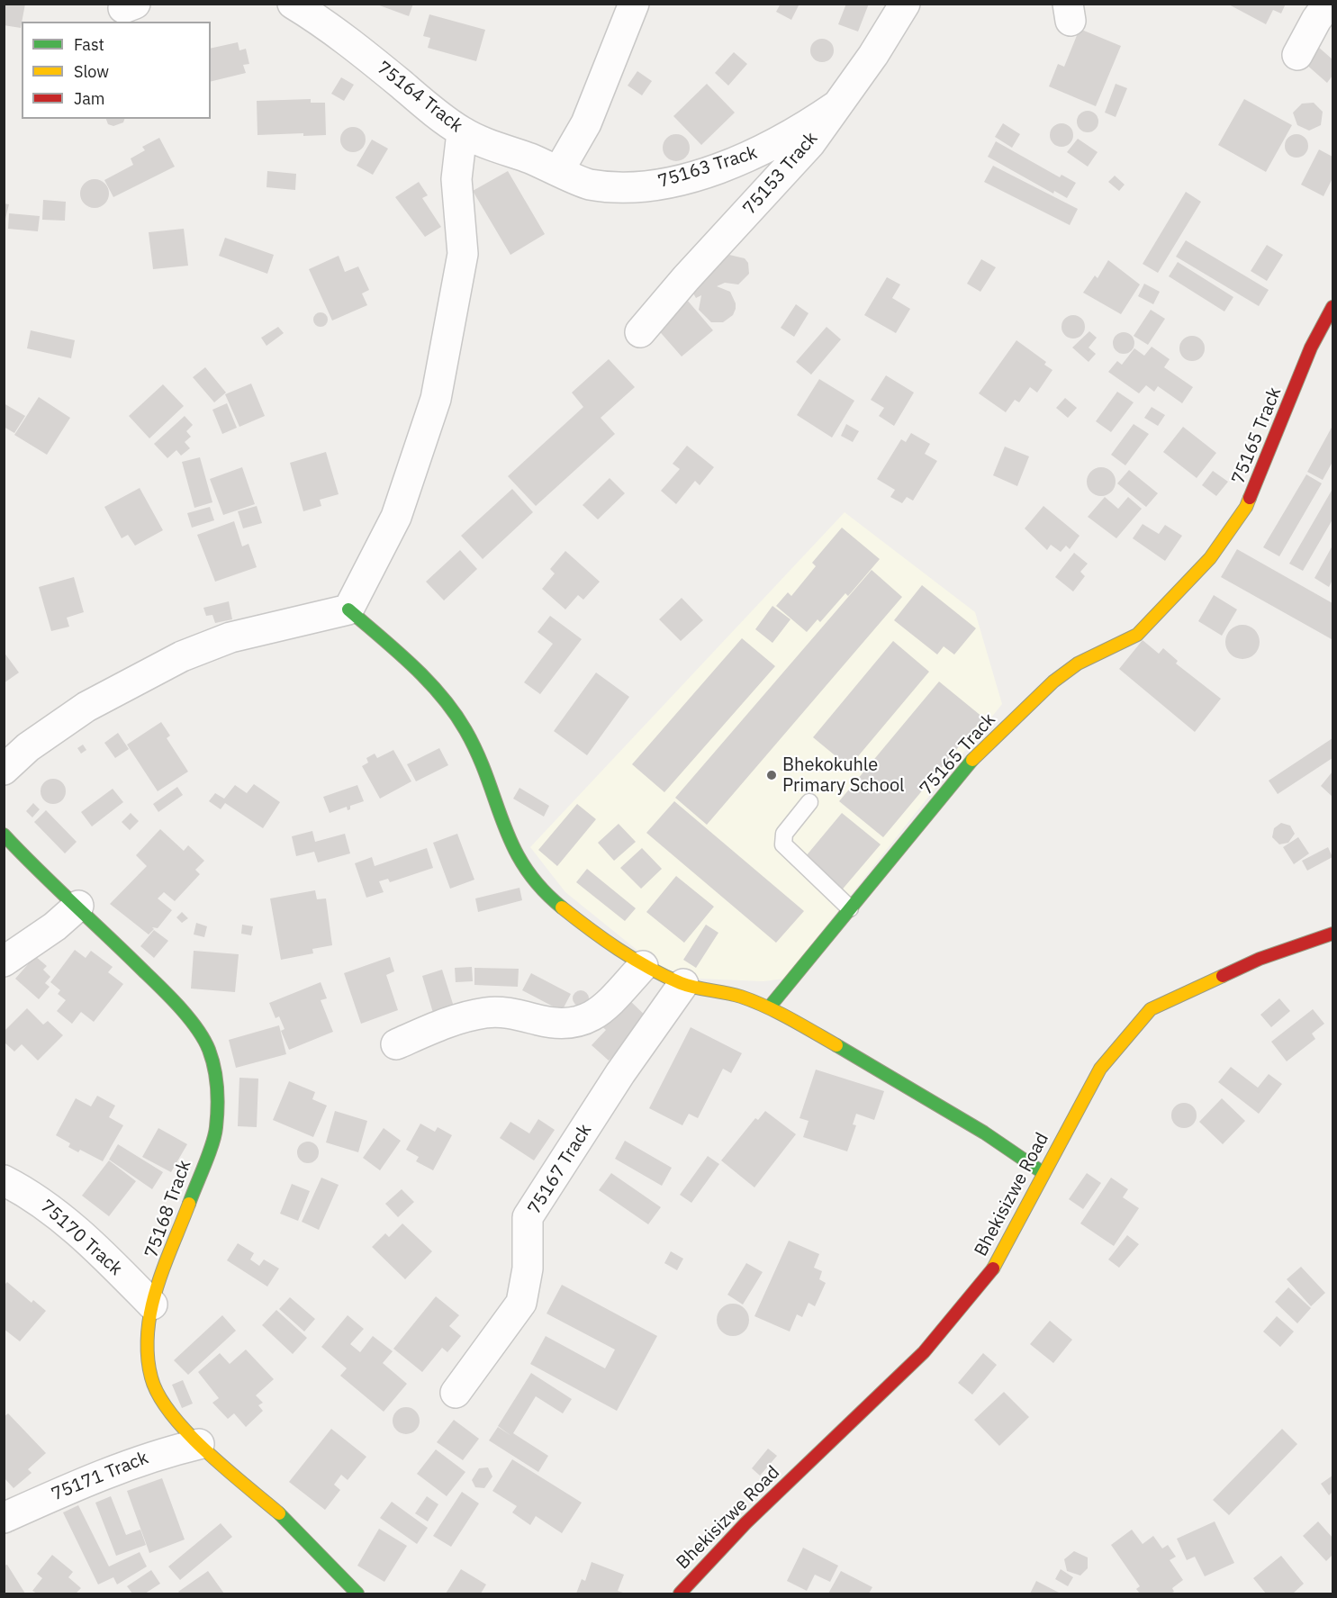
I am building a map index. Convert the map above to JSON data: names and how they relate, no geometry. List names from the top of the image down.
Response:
{
  "streets": {
    "street": [
      "75164 Track",
      "75163 Track",
      "75153 Track",
      "75165 Track",
      "75167 Track",
      "Bhekisizwe Road",
      "75168 Track",
      "75170 Track",
      "75171 Track"
    ]
  },
  "crossings": [
    ["75164 Track", "75163 Track"],
    ["75163 Track", "75153 Track"],
    ["75168 Track", "75170 Track"],
    ["75168 Track", "75171 Track"]
  ],
  "places": ["Bhekokuhle Primary School"],
  "legend": ["Fast", "Slow", "Jam"]
}
